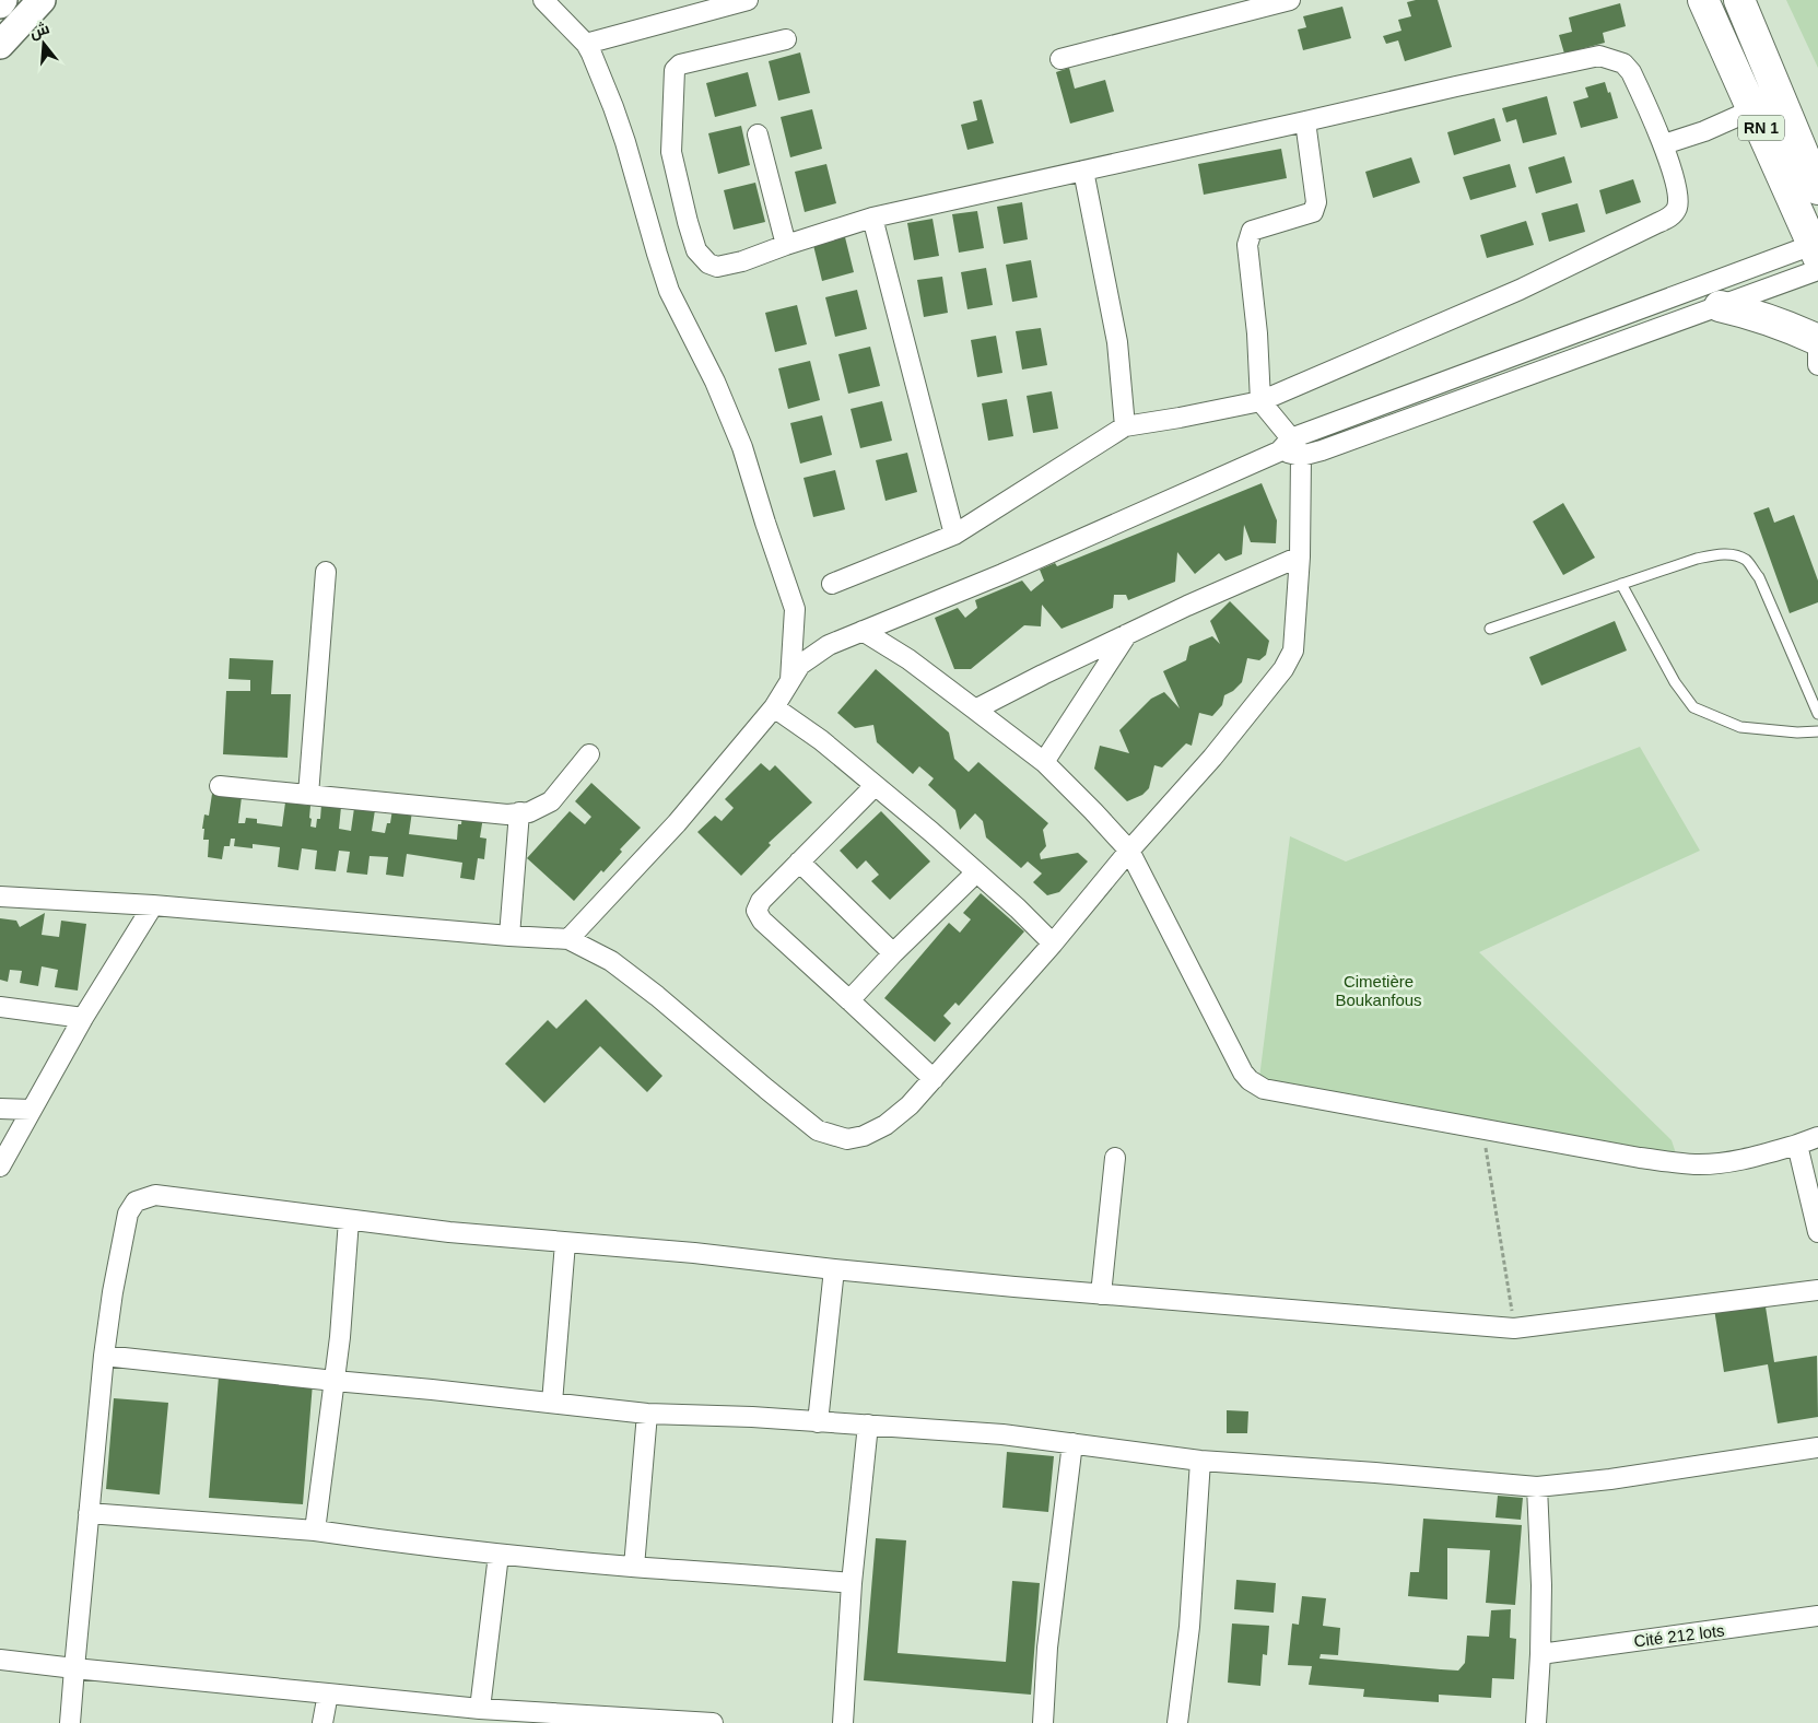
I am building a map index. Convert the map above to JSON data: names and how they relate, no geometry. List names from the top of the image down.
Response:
{
  "streets": {
    "highway": ["RN 1"],
    "street": ["Cité 212 lots"]
  },
  "parks": ["Cimetière Boukanfous"],
  "north": "top"
}
